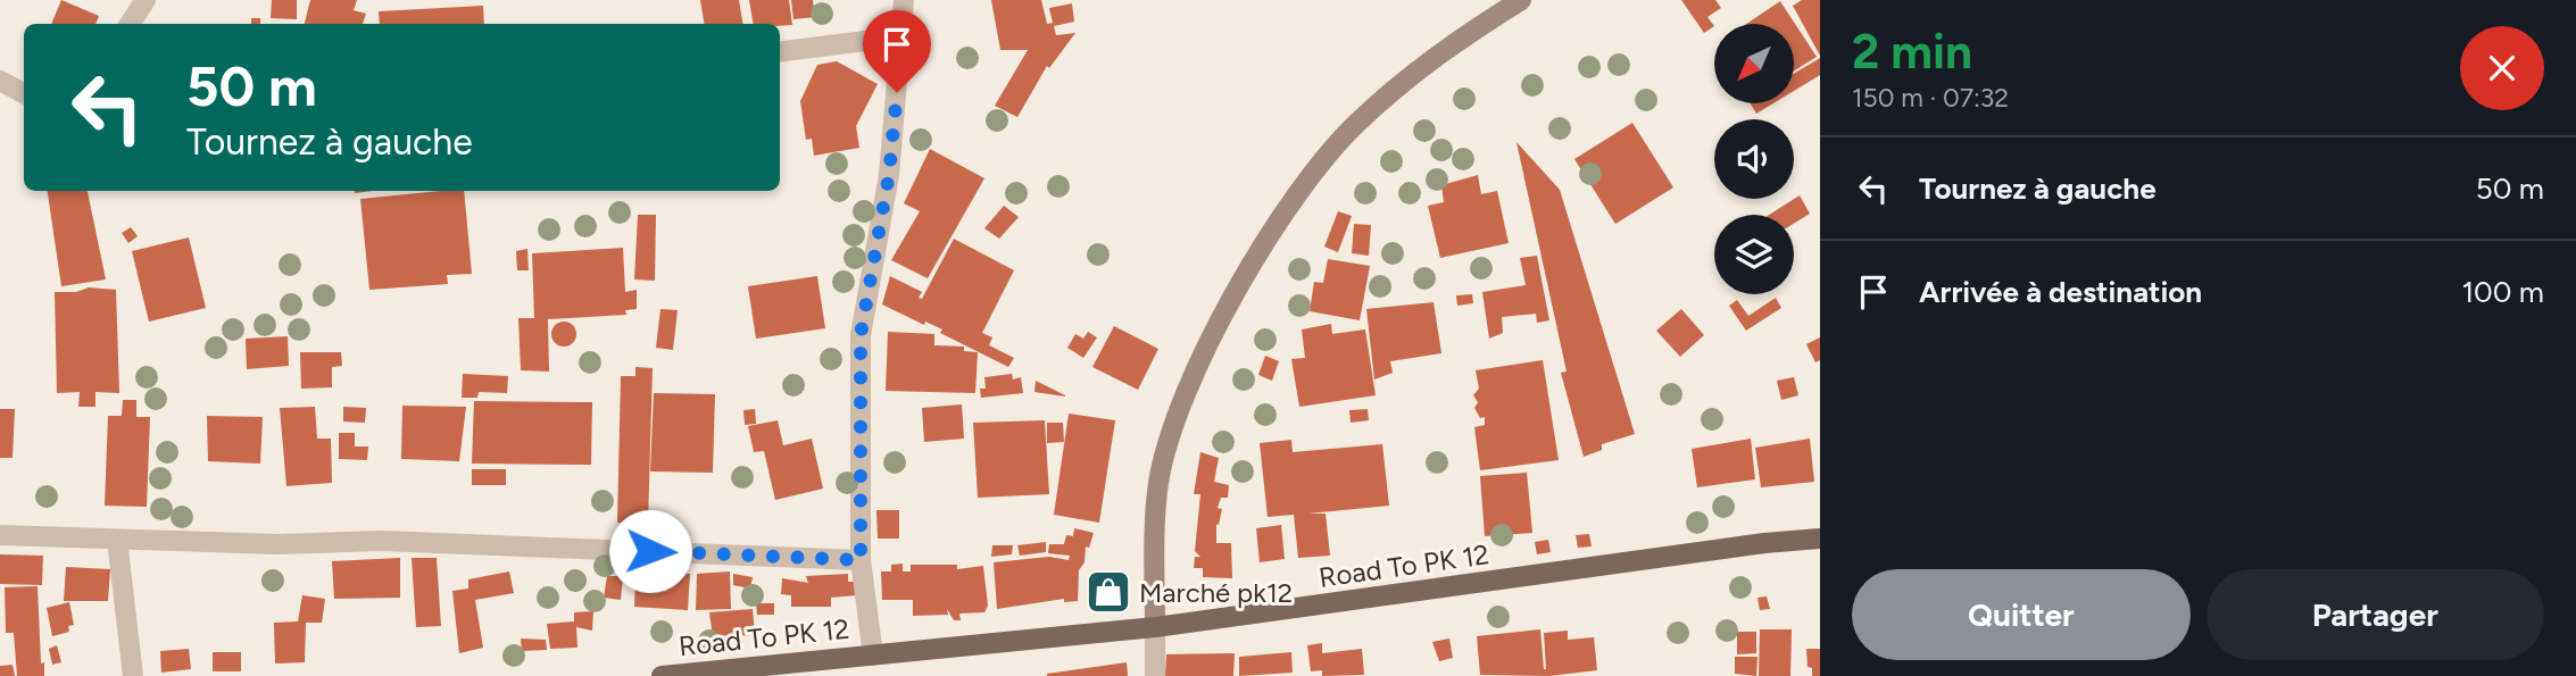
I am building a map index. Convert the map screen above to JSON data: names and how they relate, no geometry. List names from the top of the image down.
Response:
{
  "streets": {
    "main road": ["Road To PK 12"]
  },
  "places": {
    "shop": ["Marché pk12"]
  },
  "north": "bottom left",
  "page": {
    "heading": ["2 min", "150 m · 07:32"],
    "turn": ["50 m", "Tournez à gauche"],
    "list": [
      {
        "name": "Tournez à gauche",
        "value": "50 m"
      },
      {
        "name": "Arrivée à destination",
        "value": "100 m"
      }
    ],
    "buttons": ["Quitter", "Partager"]
  }
}
